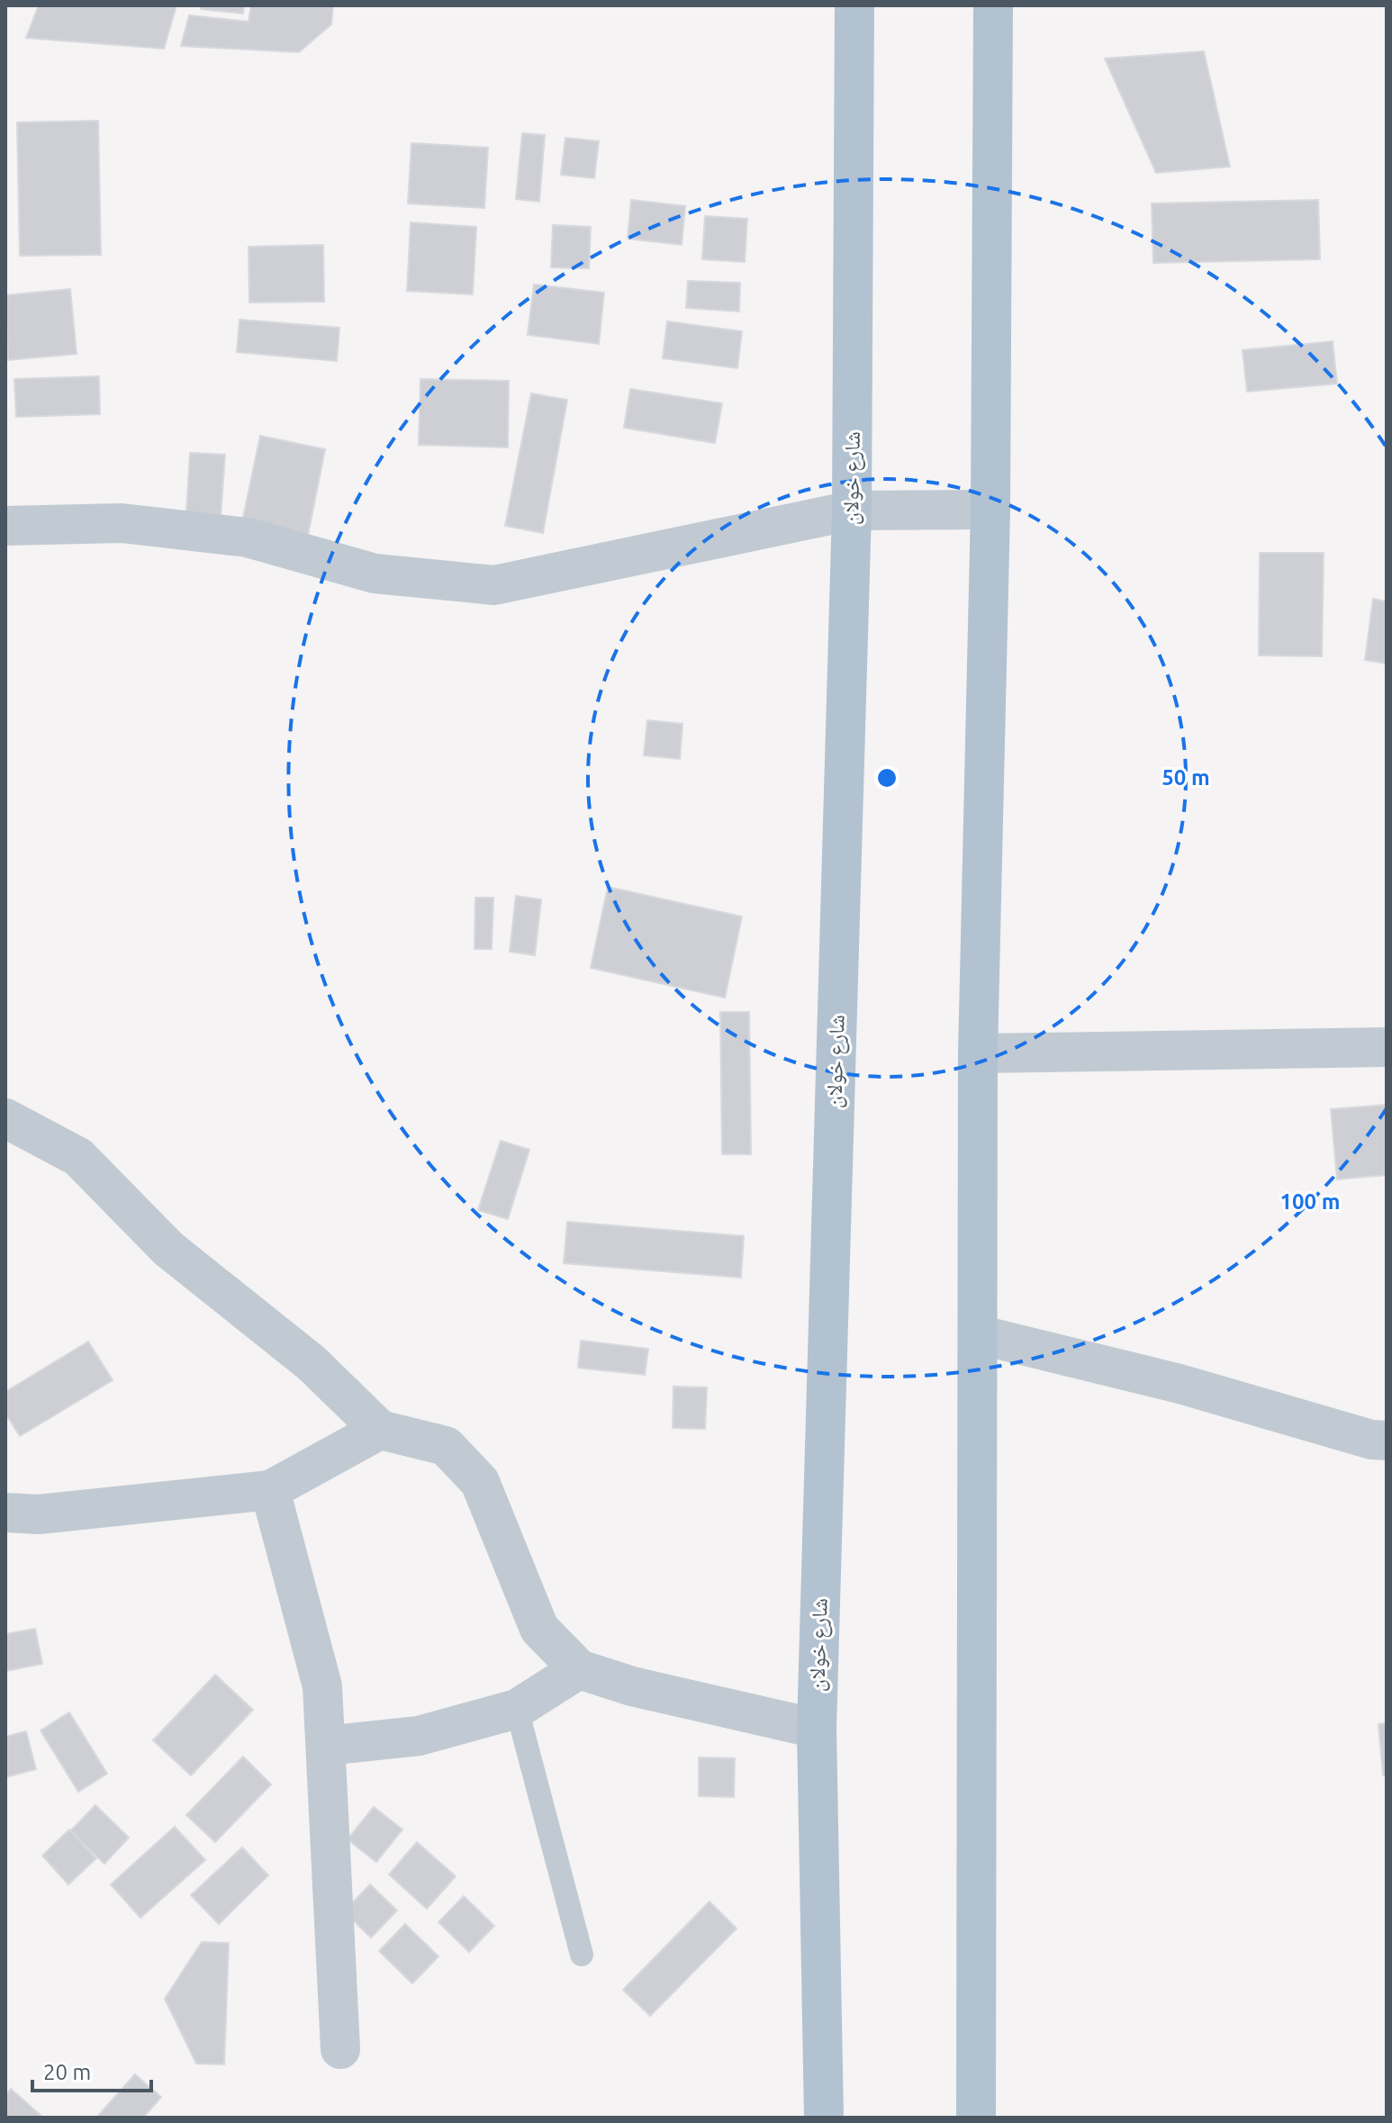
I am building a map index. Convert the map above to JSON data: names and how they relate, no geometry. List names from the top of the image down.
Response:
{
  "streets": {
    "main road": ["شارع خولان"]
  },
  "scale_bar": "20 m",
  "rings": ["50 m", "100 m"]
}
